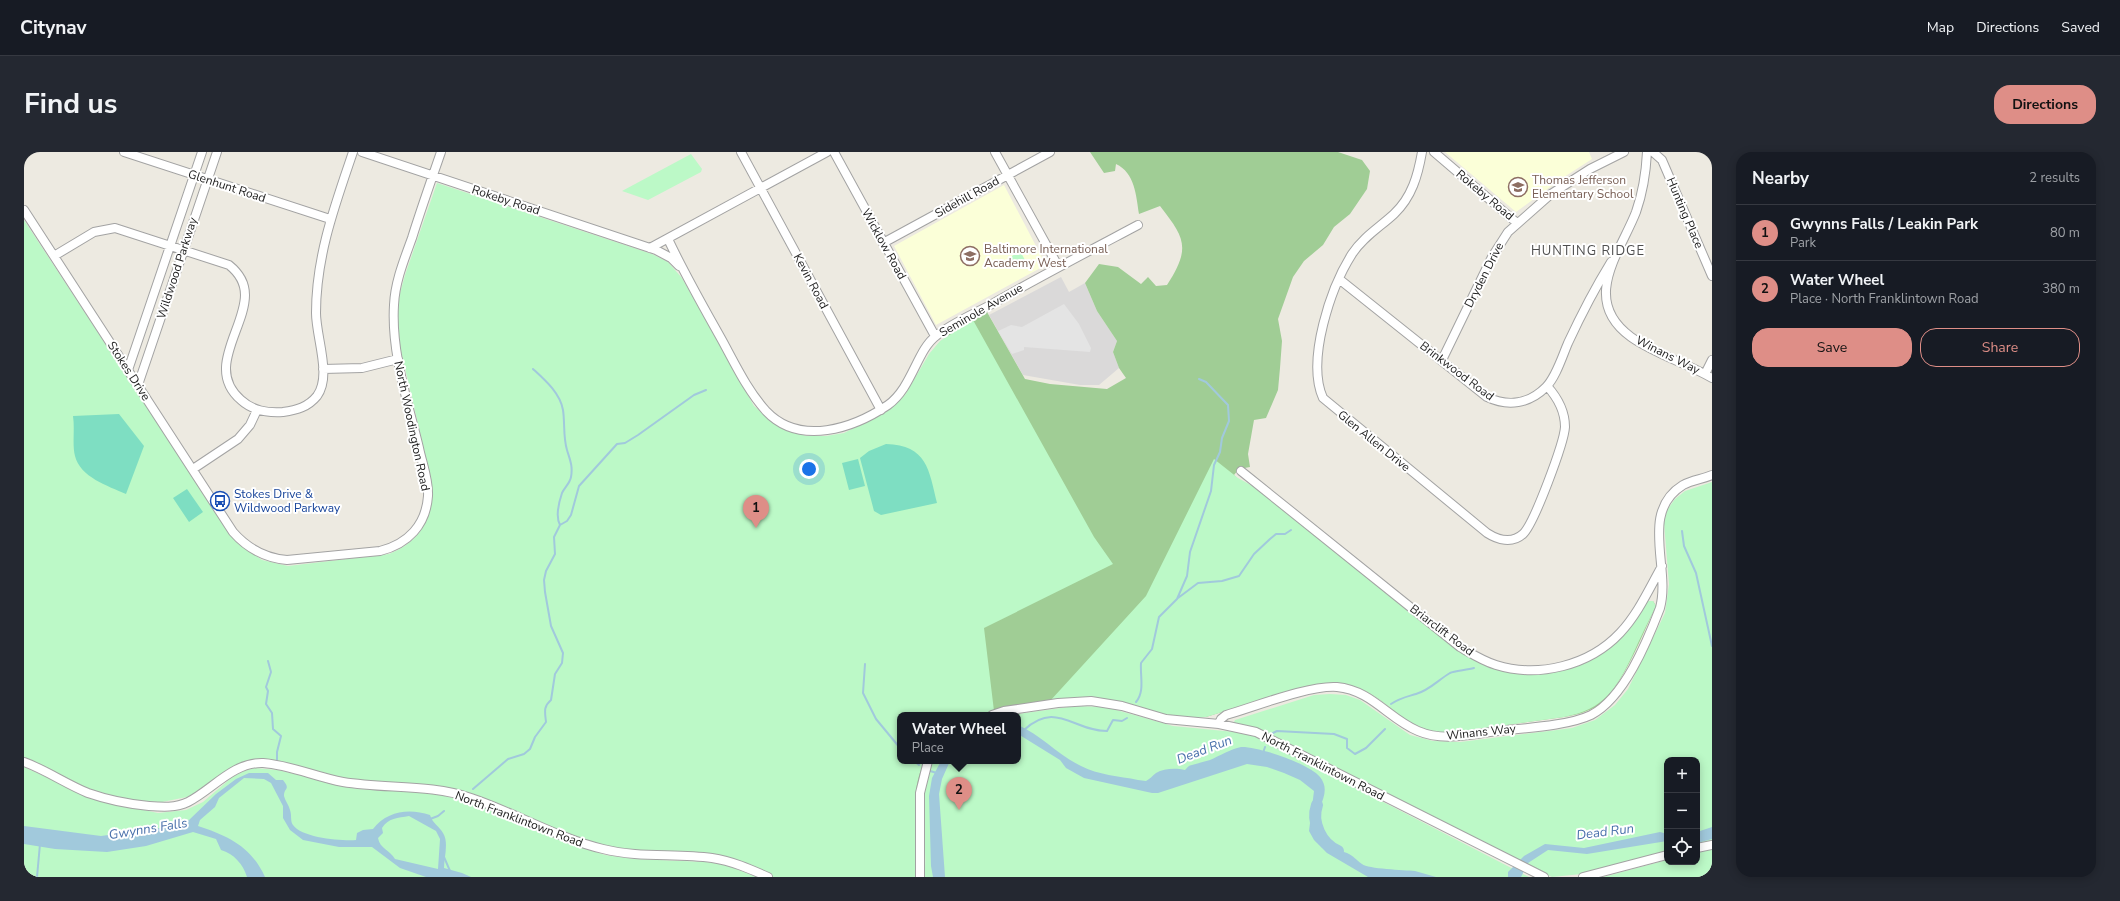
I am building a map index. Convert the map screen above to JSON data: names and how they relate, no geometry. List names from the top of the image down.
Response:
{
  "streets": {
    "street": [
      "Glenhunt Road",
      "Rokeby Road",
      "Sidehill Road",
      "Hunting Place",
      "Wicklow Road",
      "Wildwood Parkway",
      "Dryden Drive",
      "Kevin Road",
      "Seminole Avenue",
      "Winans Way",
      "Stokes Drive",
      "Brinkwood Road",
      "North Woodington Road",
      "Glen Allen Drive",
      "Briarclift Road",
      "North Franklintown Road"
    ]
  },
  "crossings": [
    ["Glenhunt Road", "Wildwood Parkway"],
    ["Rokeby Road", "Dryden Drive"],
    ["Rokeby Road", "Seminole Avenue"],
    ["Rokeby Road", "North Woodington Road"],
    ["Sidehill Road", "Wicklow Road"],
    ["Wicklow Road", "Seminole Avenue"],
    ["Wildwood Parkway", "Stokes Drive"],
    ["Dryden Drive", "Brinkwood Road"],
    ["Kevin Road", "Seminole Avenue"],
    ["Winans Way", "Brinkwood Road"],
    ["Winans Way", "Briarclift Road"],
    ["Winans Way", "North Franklintown Road"],
    ["Stokes Drive", "North Woodington Road"],
    ["Brinkwood Road", "Glen Allen Drive"]
  ],
  "districts": ["HUNTING RIDGE"],
  "water": ["Dead Run", "Gwynns Falls"],
  "places": {
    "school or university": ["Thomas Jefferson Elementary School", "Baltimore International Academy West"],
    "bus stop": ["Stokes Drive & Wildwood Parkway"]
  },
  "page": {
    "header": "Citynav",
    "nav": ["Map", "Directions", "Saved"],
    "title": "Find us",
    "buttons": [
      "Directions",
      ["Save", "Share"]
    ],
    "heading": ["Nearby", "2 results"],
    "list": [
      {
        "mark": "1",
        "name": "Gwynns Falls / Leakin Park",
        "note": "Park",
        "value": "80 m"
      },
      {
        "mark": "2",
        "name": "Water Wheel",
        "note": "Place · North Franklintown Road",
        "value": "380 m"
      }
    ],
    "pins": ["1", "2"],
    "popup": ["Water Wheel", "Place"],
    "map_buttons": ["+", "−"]
  }
}
